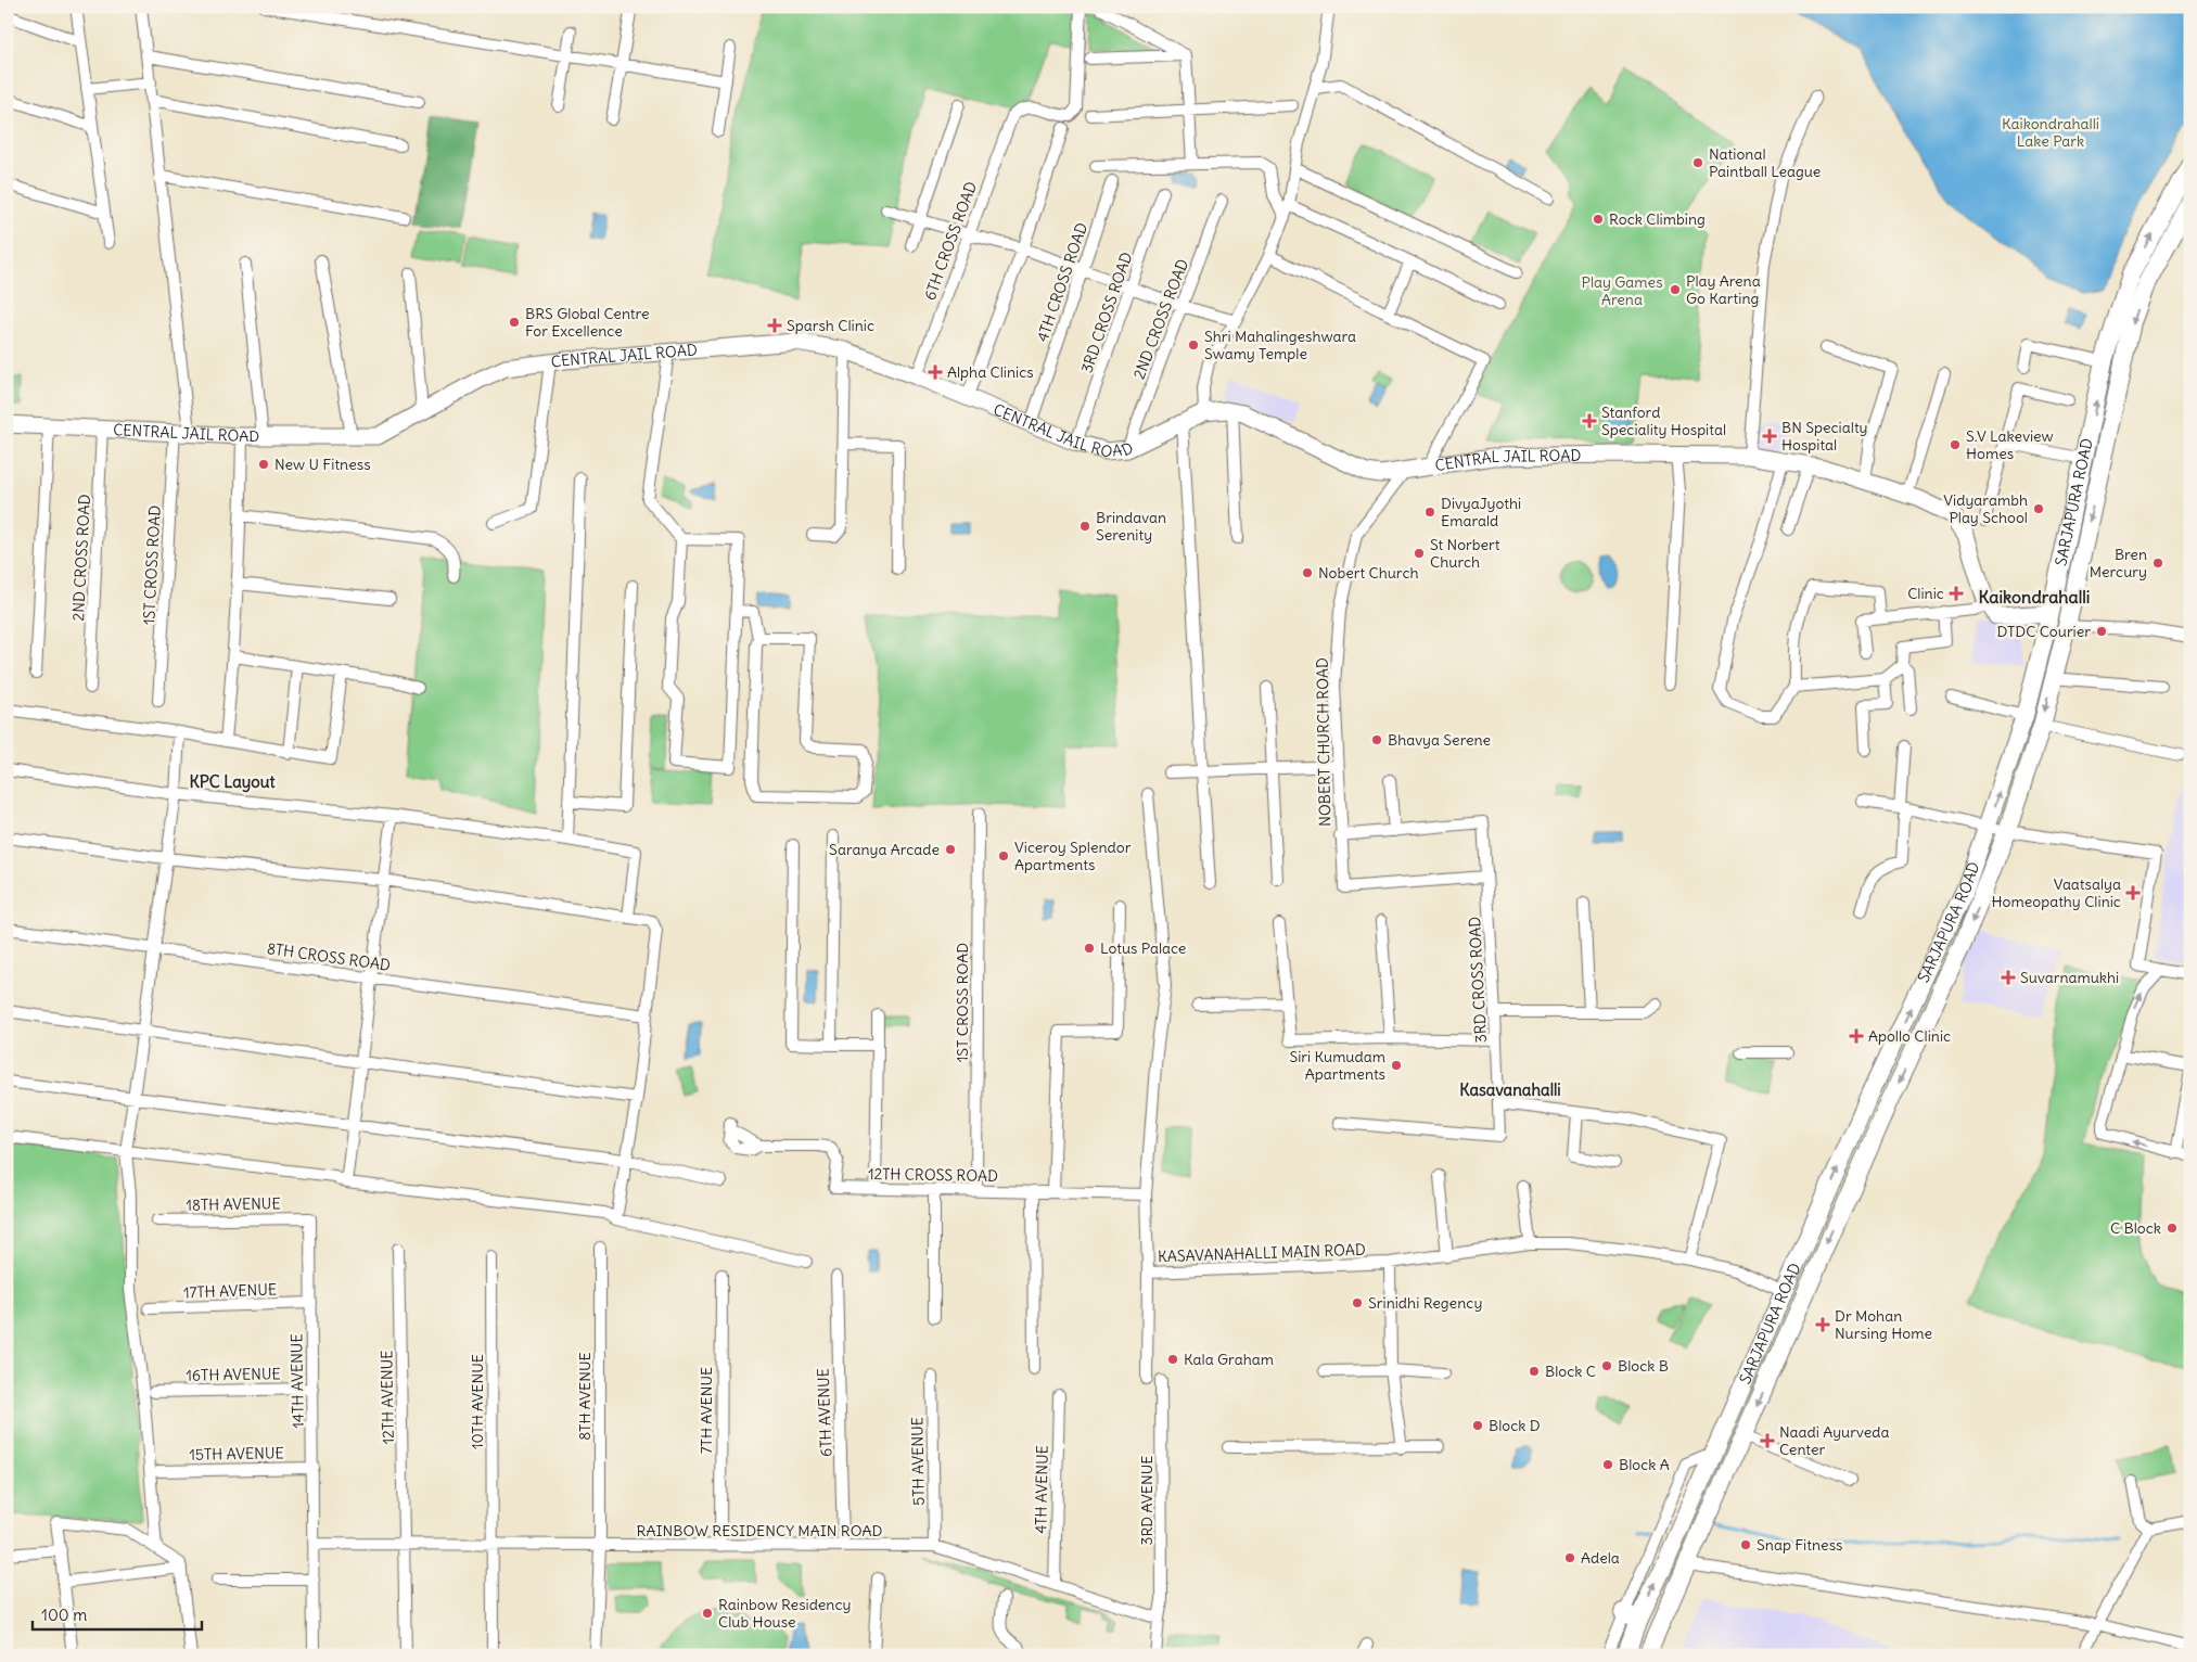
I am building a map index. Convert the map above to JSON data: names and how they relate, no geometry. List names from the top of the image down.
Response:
{
  "streets": {
    "main road": ["CENTRAL JAIL ROAD", "SARJAPURA ROAD"],
    "street": [
      "6TH CROSS ROAD",
      "4TH CROSS ROAD",
      "3RD CROSS ROAD",
      "2ND CROSS ROAD",
      "1ST CROSS ROAD",
      "NOBERT CHURCH ROAD",
      "8TH CROSS ROAD",
      "12TH CROSS ROAD",
      "18TH AVENUE",
      "KASAVANAHALLI MAIN ROAD",
      "17TH AVENUE",
      "16TH AVENUE",
      "14TH AVENUE",
      "8TH AVENUE",
      "12TH AVENUE",
      "10TH AVENUE",
      "7TH AVENUE",
      "6TH AVENUE",
      "15TH AVENUE",
      "5TH AVENUE",
      "4TH AVENUE",
      "3RD AVENUE",
      "RAINBOW RESIDENCY MAIN ROAD"
    ]
  },
  "crossings": [
    ["6TH CROSS ROAD", "CENTRAL JAIL ROAD"],
    ["4TH CROSS ROAD", "CENTRAL JAIL ROAD"],
    ["3RD CROSS ROAD", "CENTRAL JAIL ROAD"],
    ["3RD CROSS ROAD", "NOBERT CHURCH ROAD"],
    ["2ND CROSS ROAD", "CENTRAL JAIL ROAD"],
    ["CENTRAL JAIL ROAD", "1ST CROSS ROAD"],
    ["CENTRAL JAIL ROAD", "NOBERT CHURCH ROAD"],
    ["SARJAPURA ROAD", "KASAVANAHALLI MAIN ROAD"],
    ["1ST CROSS ROAD", "12TH CROSS ROAD"],
    ["12TH CROSS ROAD", "KASAVANAHALLI MAIN ROAD"],
    ["18TH AVENUE", "14TH AVENUE"],
    ["17TH AVENUE", "14TH AVENUE"],
    ["16TH AVENUE", "14TH AVENUE"],
    ["14TH AVENUE", "15TH AVENUE"],
    ["14TH AVENUE", "RAINBOW RESIDENCY MAIN ROAD"],
    ["8TH AVENUE", "RAINBOW RESIDENCY MAIN ROAD"],
    ["12TH AVENUE", "RAINBOW RESIDENCY MAIN ROAD"],
    ["10TH AVENUE", "RAINBOW RESIDENCY MAIN ROAD"],
    ["7TH AVENUE", "RAINBOW RESIDENCY MAIN ROAD"],
    ["6TH AVENUE", "RAINBOW RESIDENCY MAIN ROAD"],
    ["5TH AVENUE", "RAINBOW RESIDENCY MAIN ROAD"],
    ["4TH AVENUE", "RAINBOW RESIDENCY MAIN ROAD"],
    ["3RD AVENUE", "RAINBOW RESIDENCY MAIN ROAD"]
  ],
  "districts": ["Kaikondrahalli", "KPC Layout", "Kasavanahalli"],
  "parks": ["Kaikondrahalli Lake Park", "Play Games Arena"],
  "places": {
    "other": [
      "National Paintball League",
      "Rock Climbing",
      "Play Arena Go Karting",
      "BRS Global Centre For Excellence",
      "Shri Mahalingeshwara Swamy Temple",
      "S.V Lakeview Homes",
      "New U Fitness",
      "Vidyarambh Play School",
      "DivyaJyothi Emarald",
      "Brindavan Serenity",
      "St Norbert Church",
      "Bren Mercury",
      "Nobert Church",
      "DTDC Courier",
      "Bhavya Serene",
      "Saranya Arcade",
      "Viceroy Splendor Apartments",
      "Lotus Palace",
      "Siri Kumudam Apartments",
      "C Block",
      "Srinidhi Regency",
      "Kala Graham",
      "Block B",
      "Block C",
      "Block D",
      "Block A",
      "Snap Fitness",
      "Adela",
      "Rainbow Residency Club House"
    ],
    "health": [
      "Sparsh Clinic",
      "Alpha Clinics",
      "Stanford Speciality Hospital",
      "BN Specialty Hospital",
      "Clinic",
      "Vaatsalya Homeopathy Clinic",
      "Suvarnamukhi",
      "Apollo Clinic",
      "Dr Mohan Nursing Home",
      "Naadi Ayurveda Center"
    ]
  },
  "scale_bar": "100 m"
}
